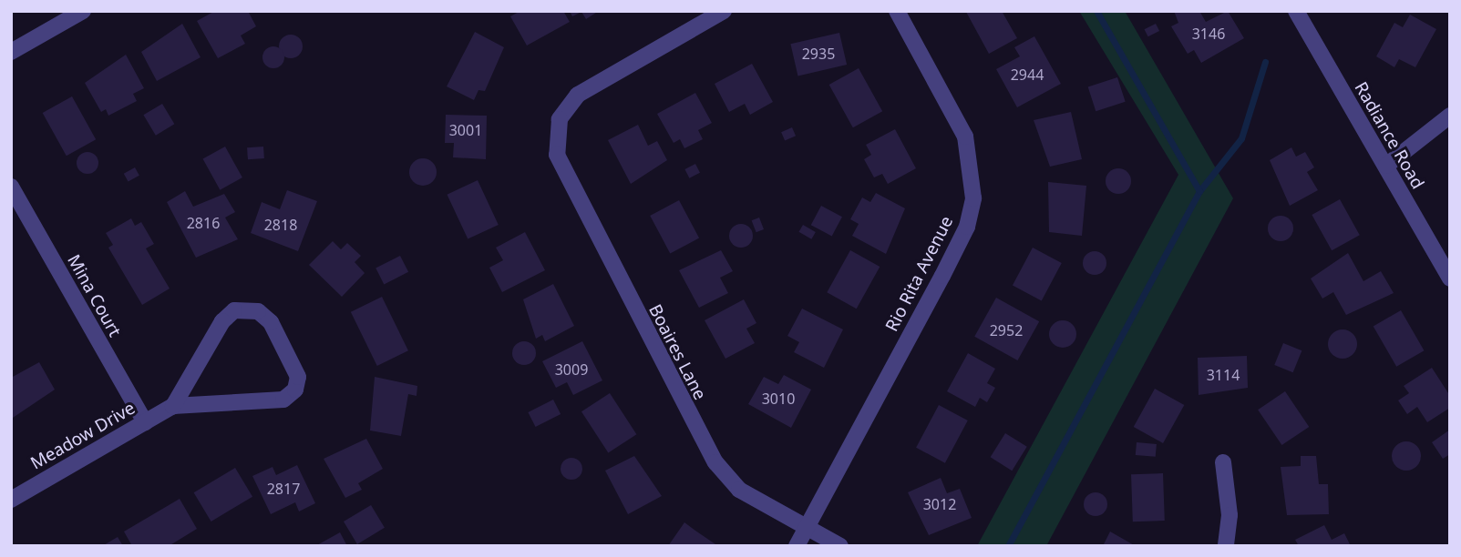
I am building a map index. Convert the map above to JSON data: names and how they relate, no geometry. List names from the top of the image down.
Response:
{
  "streets": {
    "street": [
      "Radiance Road",
      "Rio Rita Avenue",
      "Mina Court",
      "Boaires Lane",
      "Meadow Drive"
    ]
  },
  "crossings": [
    ["Rio Rita Avenue", "Boaires Lane"],
    ["Mina Court", "Meadow Drive"]
  ],
  "house_numbers": [
    "3146",
    "2935",
    "2944",
    "3001",
    "2816",
    "2818",
    "2952",
    "3009",
    "3114",
    "3010",
    "2817",
    "3012"
  ]
}
